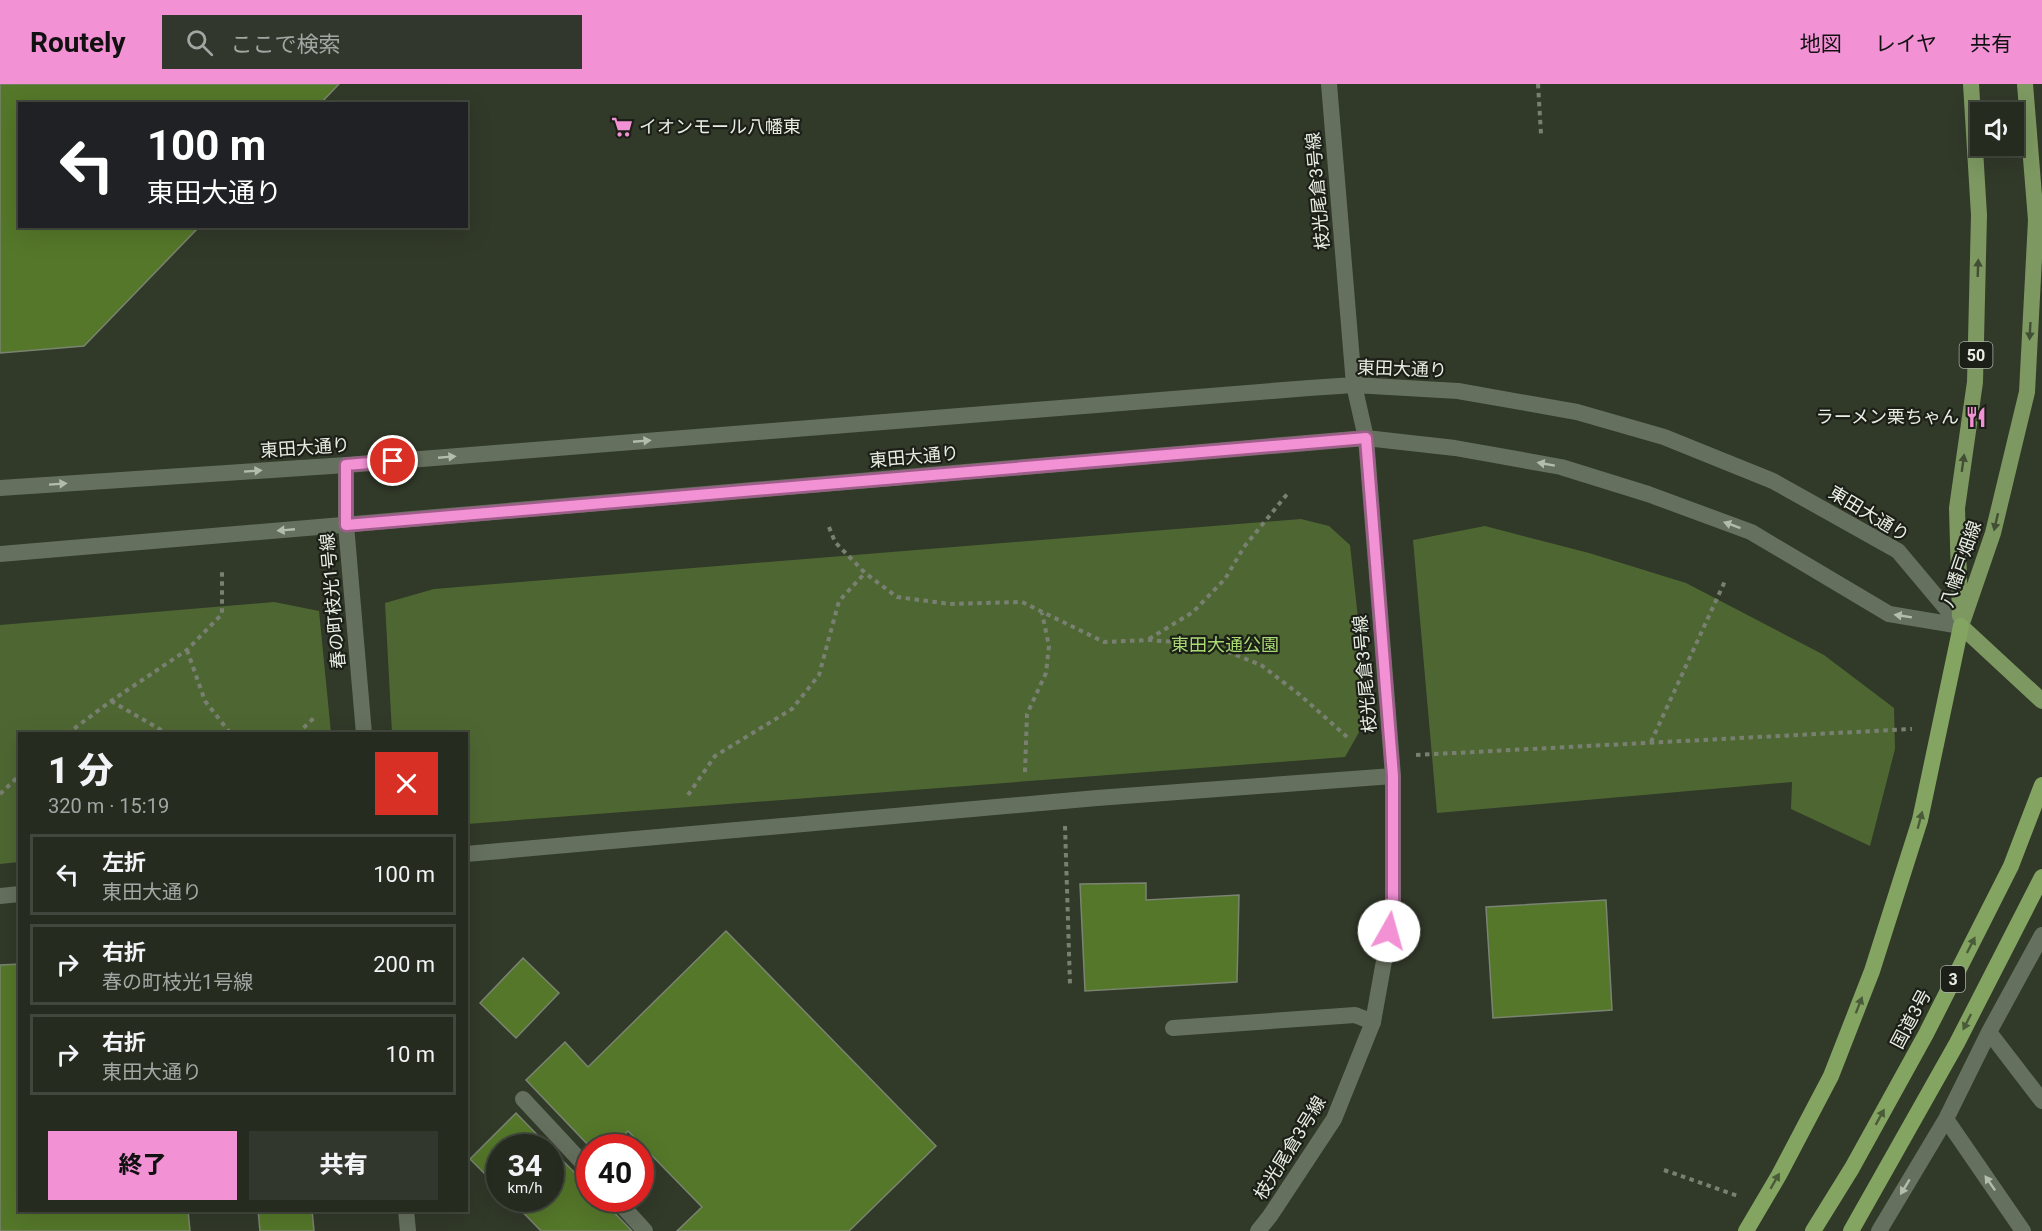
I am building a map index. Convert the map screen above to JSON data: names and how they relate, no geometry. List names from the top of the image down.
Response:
{
  "streets": {
    "highway": ["3", "国道3号"],
    "main road": ["50", "八幡戸畑線"],
    "street": ["枝光尾倉3号線", "東田大通り", "春の町枝光1号線"]
  },
  "crossings": [
    ["枝光尾倉3号線", "東田大通り"],
    ["東田大通り", "八幡戸畑線"],
    ["東田大通り", "春の町枝光1号線"]
  ],
  "parks": ["東田大通公園"],
  "places": {
    "supermarket": ["イオンモール八幡東"],
    "restaurant": ["ラーメン栗ちゃん"]
  },
  "page": {
    "header": "Routely",
    "search": "ここで検索",
    "nav": ["地図", "レイヤ", "共有"],
    "turn": ["100 m", "東田大通り"],
    "heading": ["1 分", "320 m · 15:19"],
    "list": [
      {
        "name": "左折",
        "note": "東田大通り",
        "value": "100 m"
      },
      {
        "name": "右折",
        "note": "春の町枝光1号線",
        "value": "200 m"
      },
      {
        "name": "右折",
        "note": "東田大通り",
        "value": "10 m"
      }
    ],
    "buttons": ["終了", "共有"],
    "speed": "34 km/h",
    "limit": "40"
  }
}
